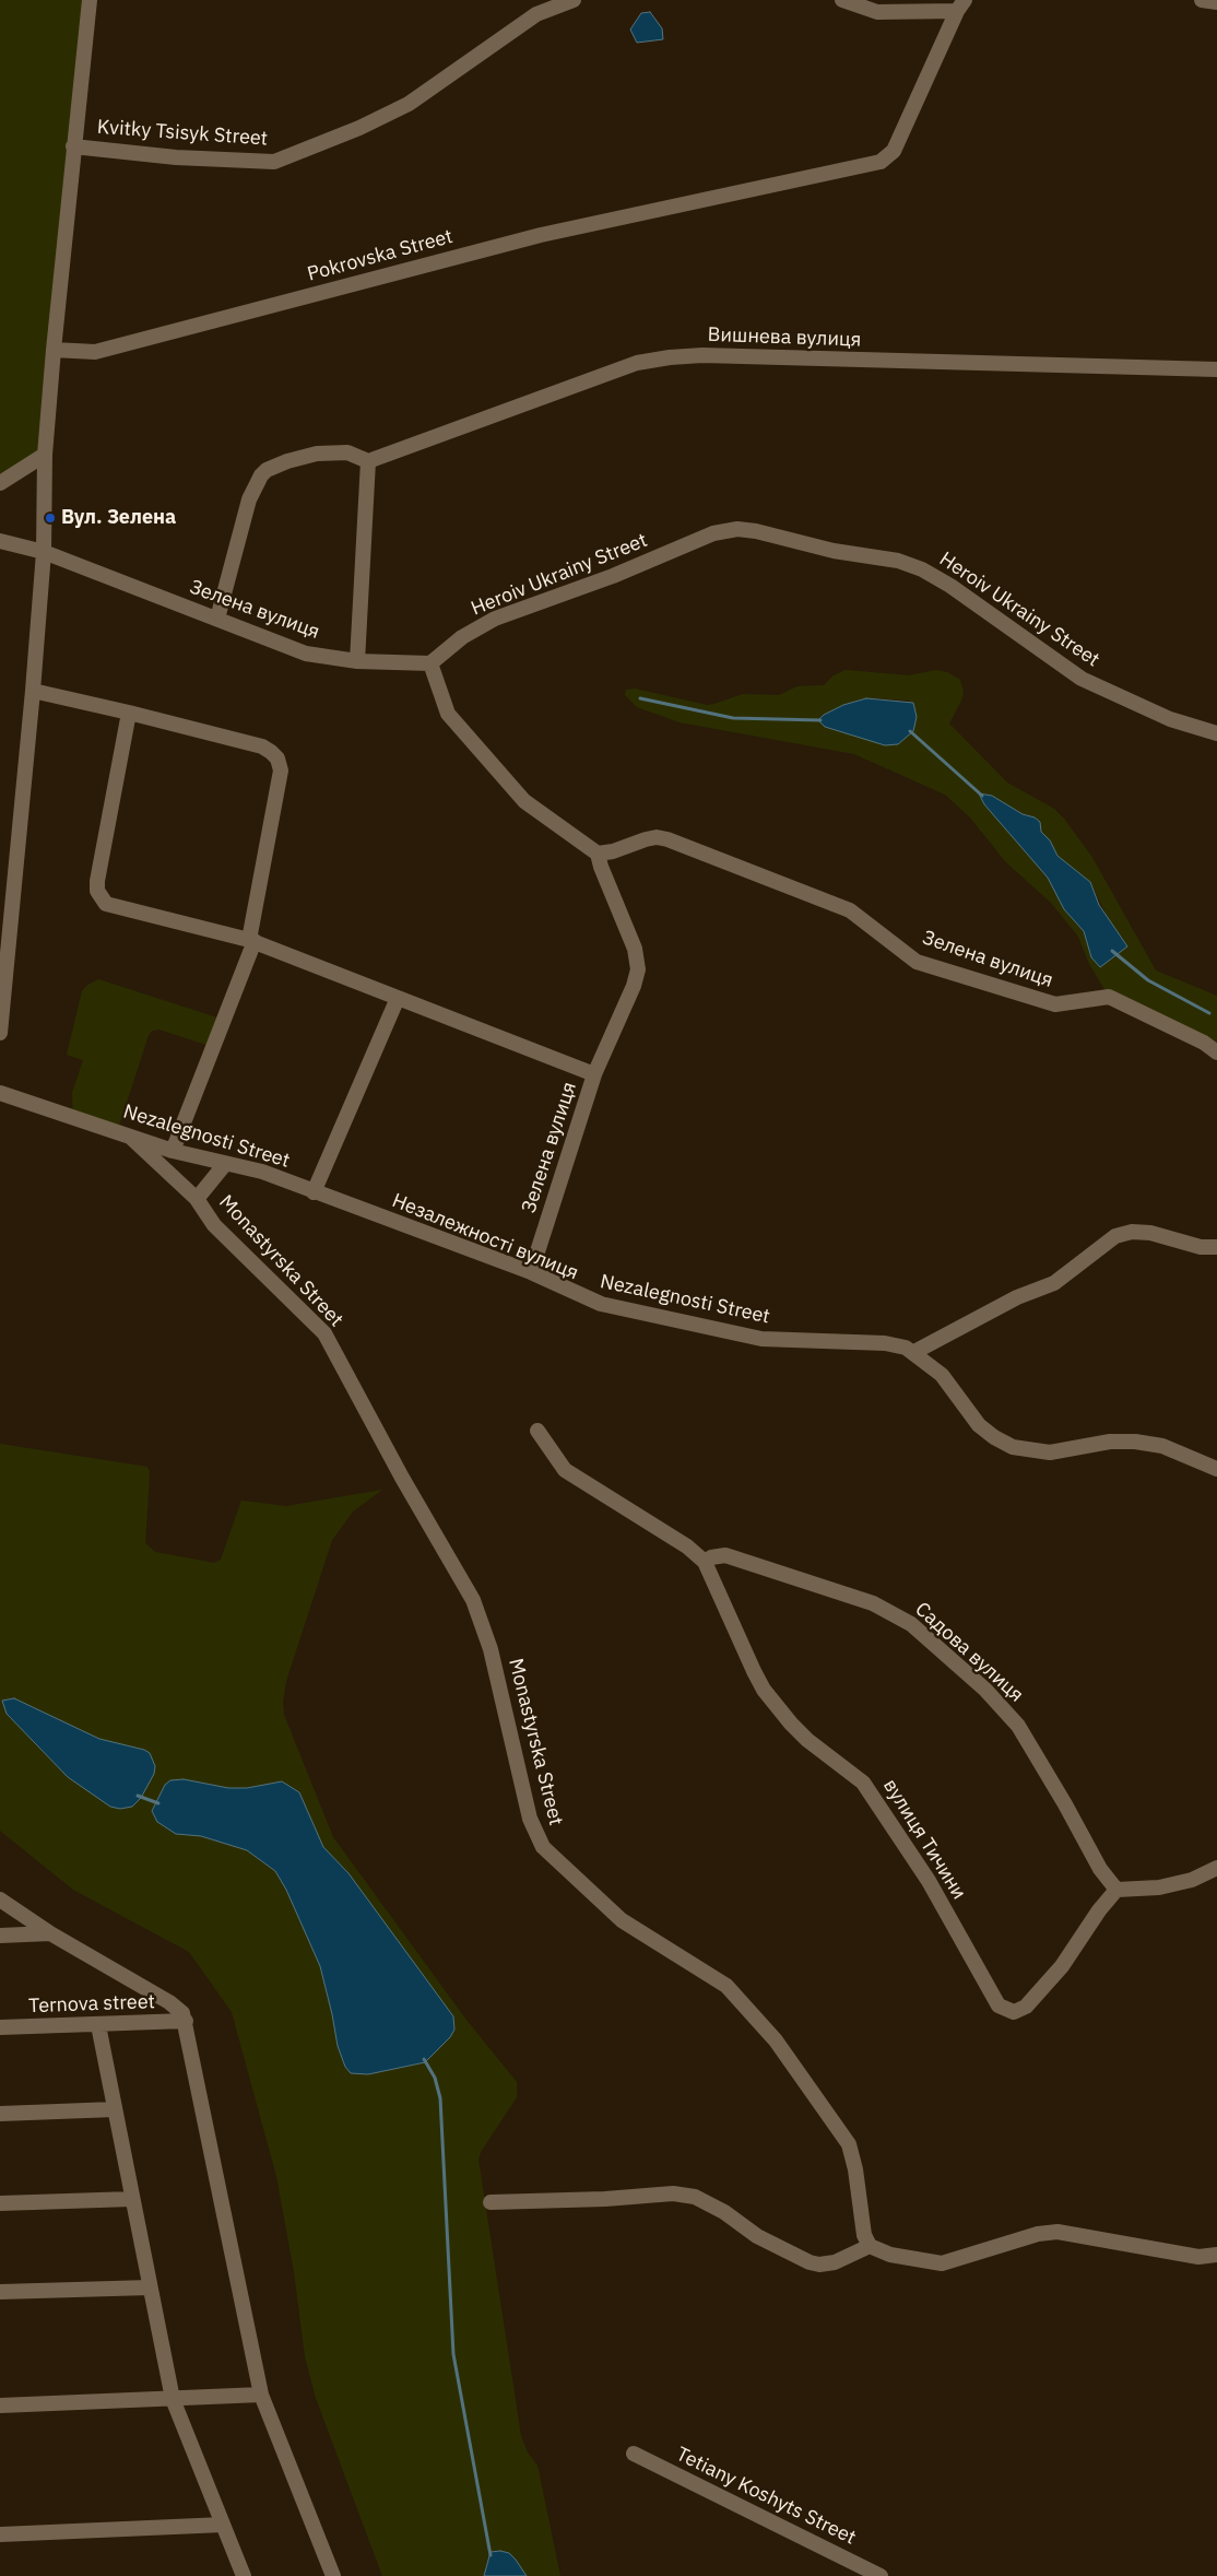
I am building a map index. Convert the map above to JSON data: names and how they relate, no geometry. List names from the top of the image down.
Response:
{
  "streets": {
    "street": [
      "Kvitky Tsisyk Street",
      "Pokrovska Street",
      "Вишнева вулиця",
      "Heroiv Ukrainy Street",
      "Зелена вулиця",
      "Незалежності вулиця",
      "Monastyrska Street",
      "Садова вулиця",
      "вулиця Тичини",
      "Ternova street",
      "Tetiany Koshyts Street"
    ]
  },
  "crossings": [
    ["Heroiv Ukrainy Street", "Зелена вулиця"],
    ["Зелена вулиця", "Незалежності вулиця"],
    ["Незалежності вулиця", "Monastyrska Street"],
    ["Садова вулиця", "вулиця Тичини"]
  ],
  "places": ["Вул. Зелена"]
}
